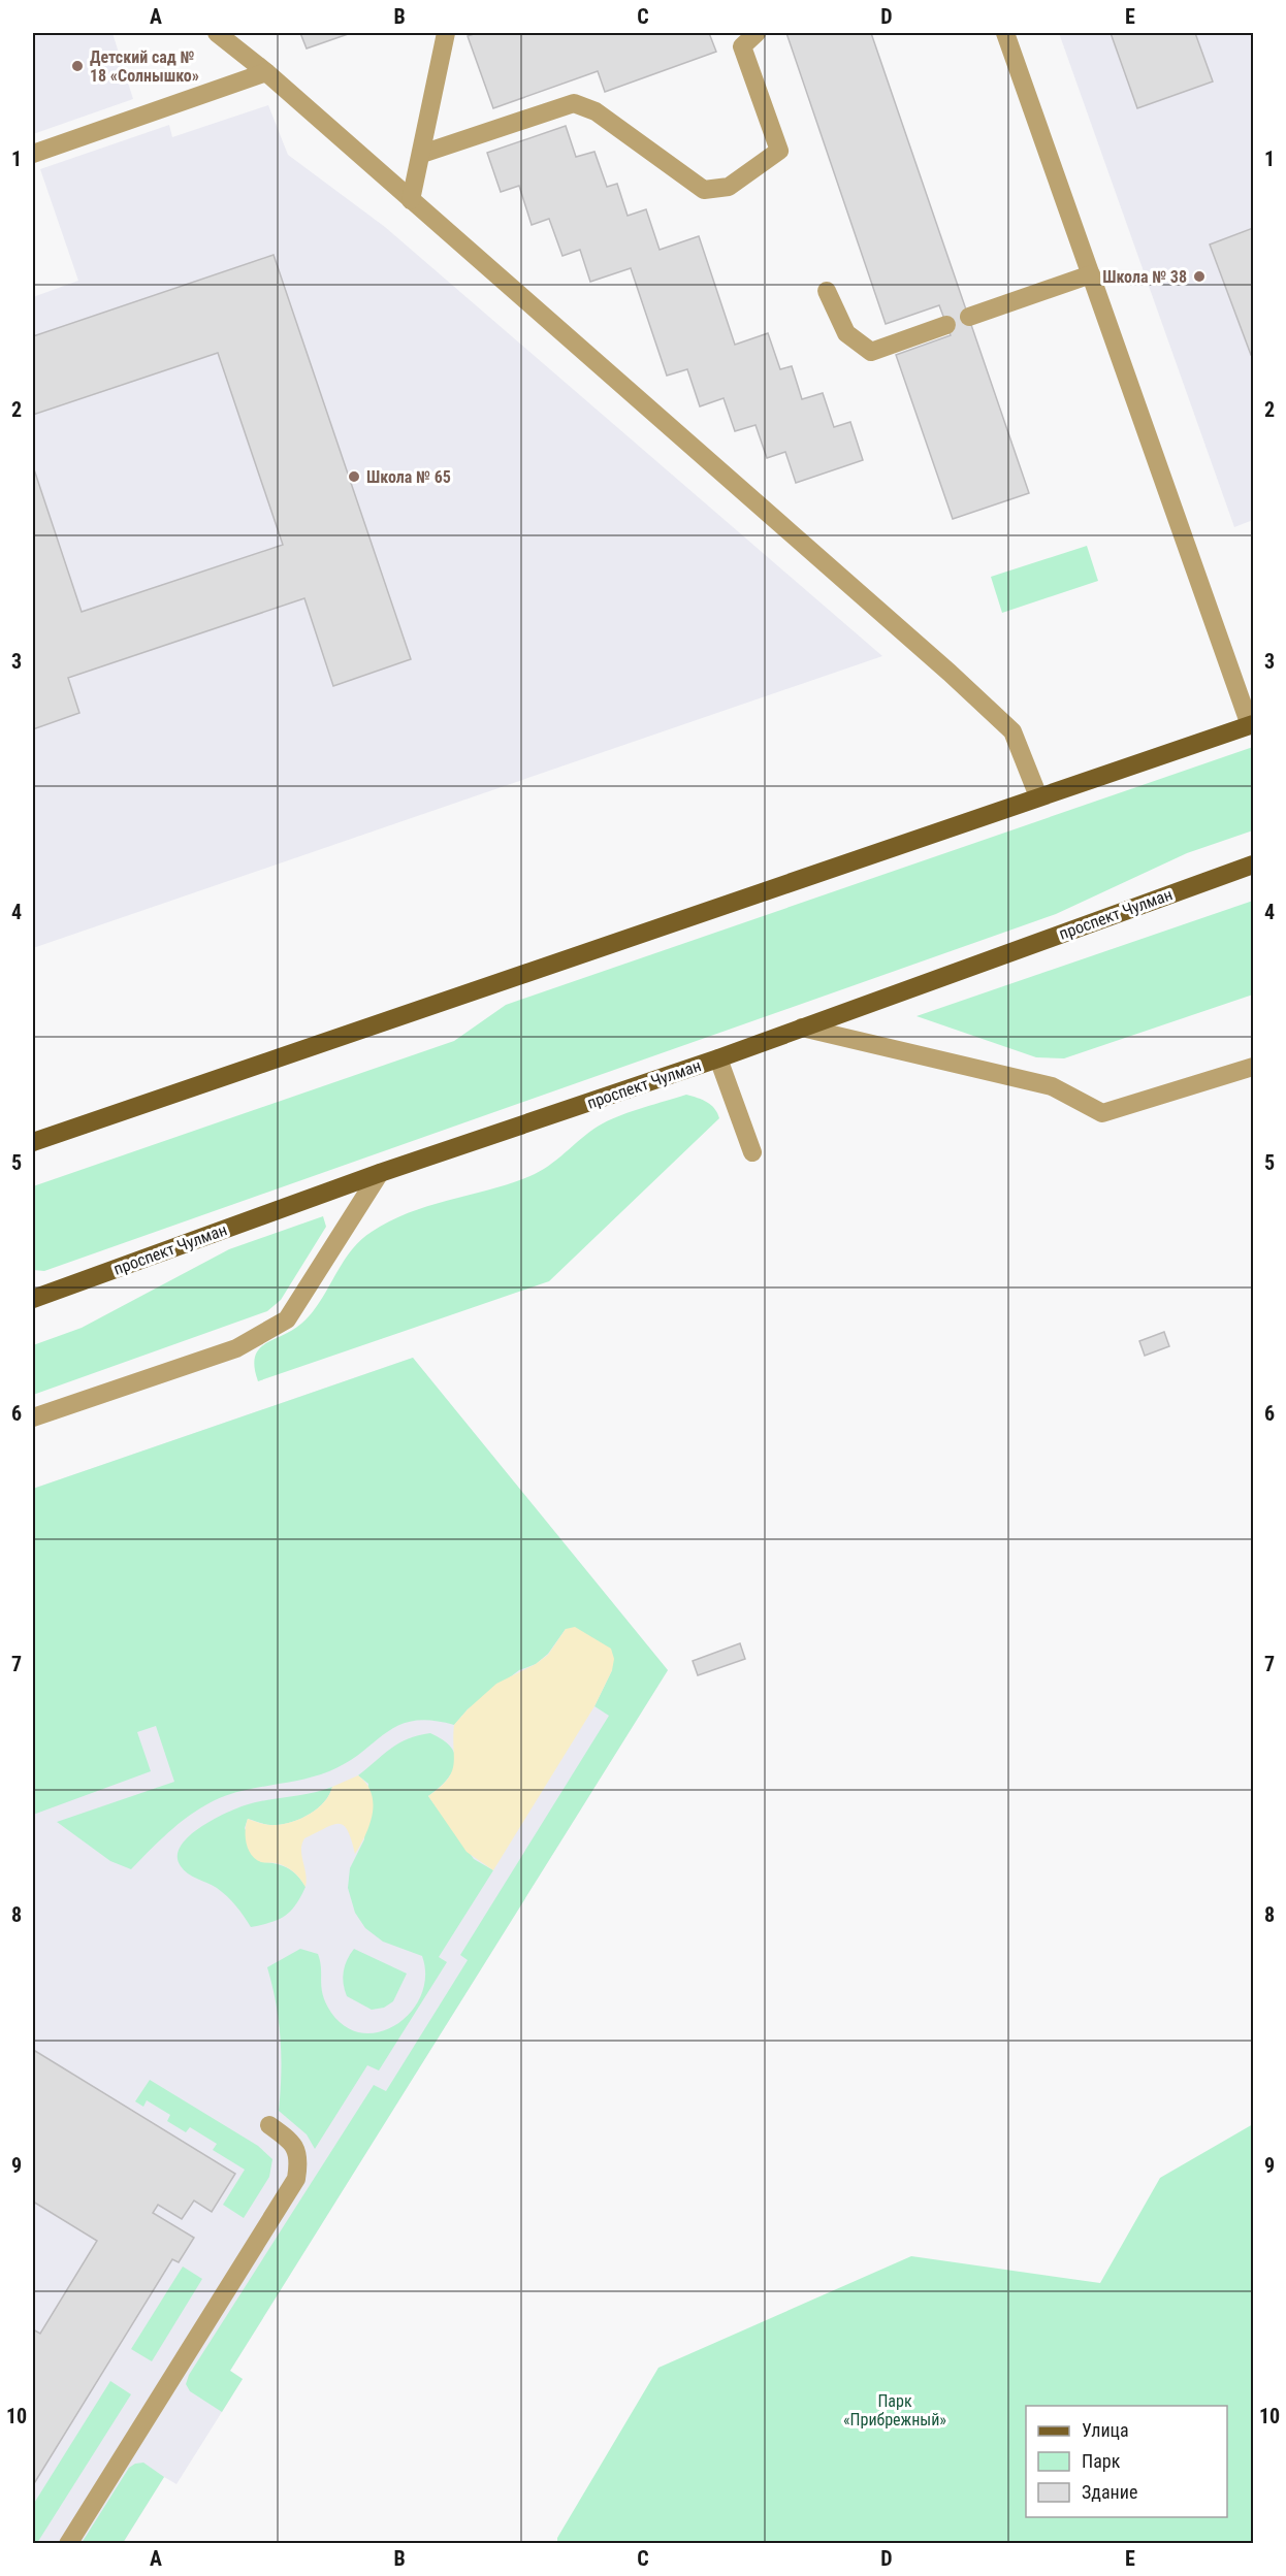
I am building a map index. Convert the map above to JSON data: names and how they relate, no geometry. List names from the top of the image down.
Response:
{
  "streets": {
    "main road": ["проспект Чулман"]
  },
  "parks": ["Парк «Прибрежный»"],
  "places": ["Детский сад № 18 «Солнышко»", "Школа № 38", "Школа № 65"],
  "legend": ["Улица", "Парк", "Здание"],
  "grid": {
    "columns": [
      "A",
      "B",
      "C",
      "D",
      "E"
    ],
    "rows": [
      "1",
      "2",
      "3",
      "4",
      "5",
      "6",
      "7",
      "8",
      "9",
      "10"
    ]
  }
}
